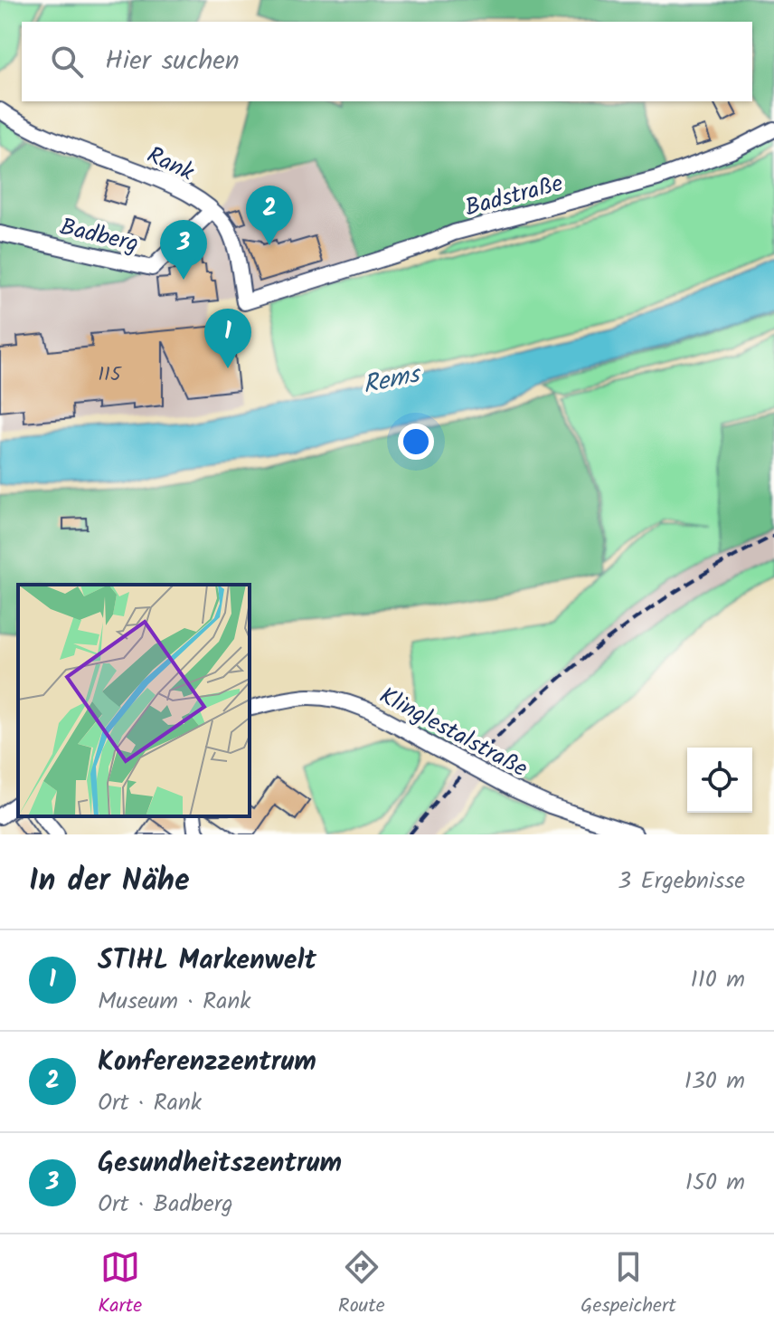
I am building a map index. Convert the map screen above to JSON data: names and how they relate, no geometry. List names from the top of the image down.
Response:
{
  "streets": {
    "street": [
      "Rank",
      "Badstraße",
      "Badberg",
      "Klinglestalstraße"
    ]
  },
  "crossings": [
    ["Rank", "Badstraße"],
    ["Rank", "Badberg"]
  ],
  "water": ["Rems"],
  "house_numbers": ["115"],
  "page": {
    "search": "Hier suchen",
    "pins": ["2", "3", "1"],
    "heading": ["In der Nähe", "3 Ergebnisse"],
    "list": [
      {
        "mark": "1",
        "name": "STIHL Markenwelt",
        "note": "Museum · Rank",
        "value": "110 m"
      },
      {
        "mark": "2",
        "name": "Konferenzzentrum",
        "note": "Ort · Rank",
        "value": "130 m"
      },
      {
        "mark": "3",
        "name": "Gesundheitszentrum",
        "note": "Ort · Badberg",
        "value": "150 m"
      }
    ],
    "nav": ["Karte", "Route", "Gespeichert"]
  }
}
